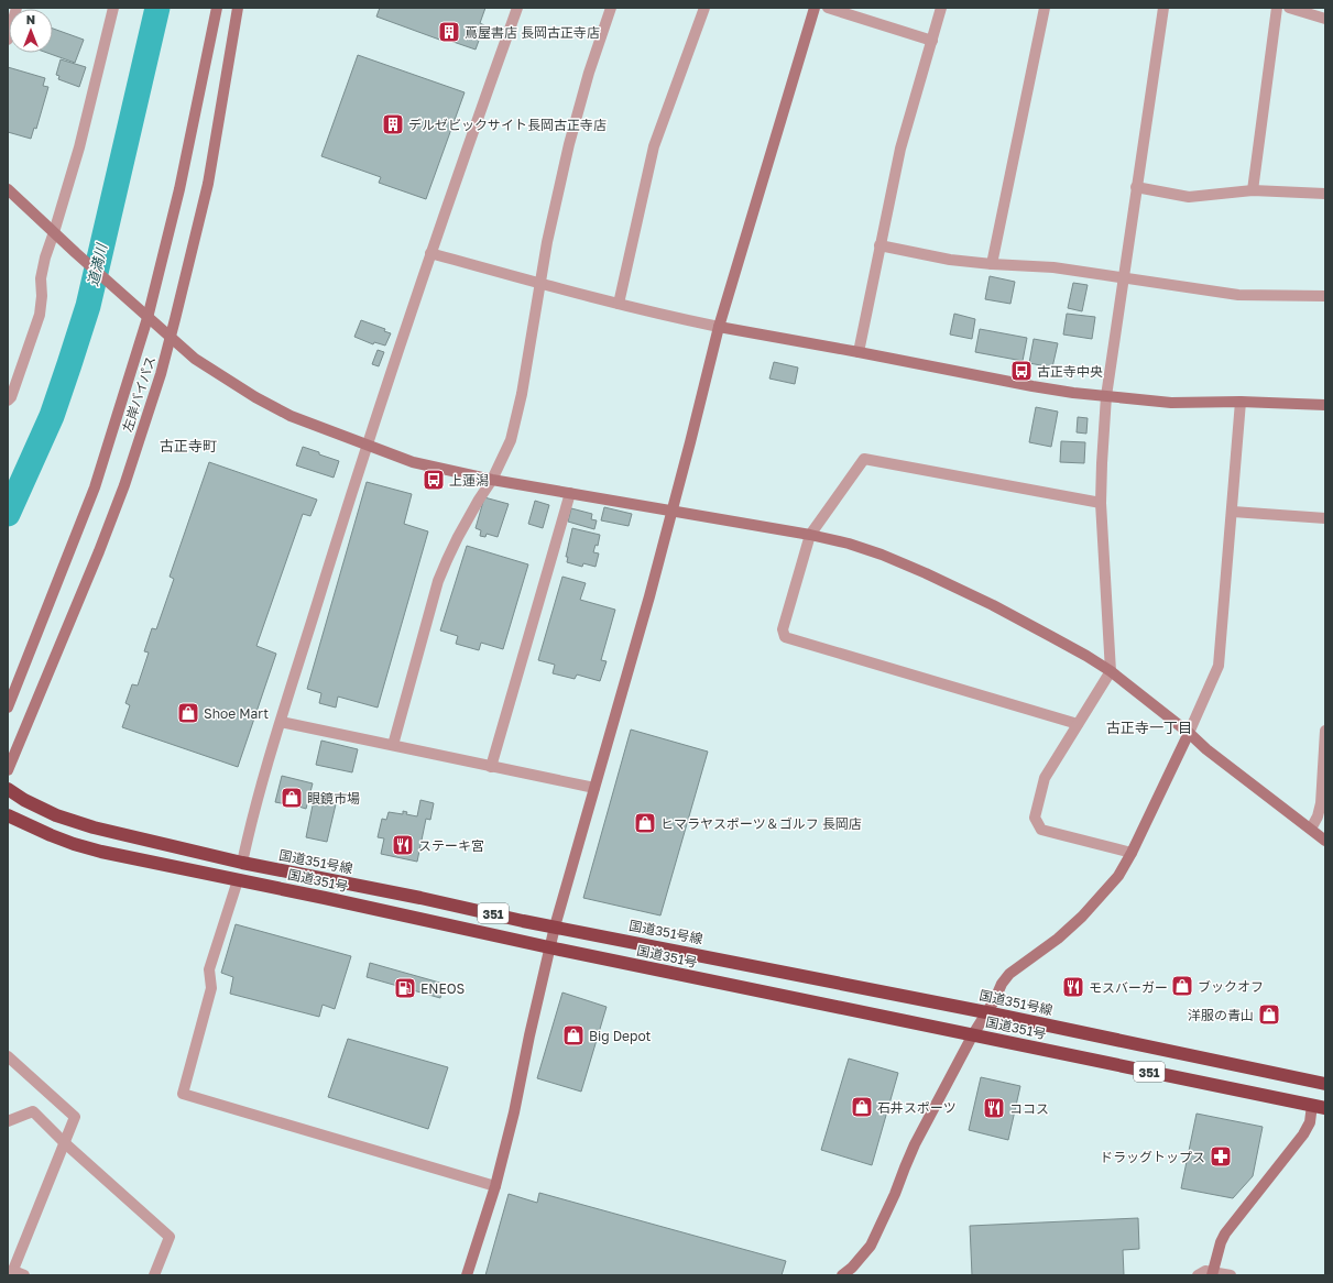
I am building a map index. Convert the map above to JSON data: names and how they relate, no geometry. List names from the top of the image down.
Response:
{
  "streets": {
    "highway": ["国道351号線", "国道351号", "351"],
    "street": ["左岸バイパス"]
  },
  "districts": ["古正寺町", "古正寺一丁目"],
  "water": ["道満川"],
  "places": {
    "building": ["蔦屋書店 長岡古正寺店", "デルゼビックサイト長岡古正寺店"],
    "bus stop": ["古正寺中央", "上蓮潟"],
    "shop": [
      "Shoe Mart",
      "眼鏡市場",
      "ヒマラヤスポーツ＆ゴルフ 長岡店",
      "ブックオフ",
      "洋服の青山",
      "Big Depot",
      "石井スポーツ"
    ],
    "restaurant": ["ステーキ宮", "モスバーガー", "ココス"],
    "fuel station": ["ENEOS"],
    "pharmacy": ["ドラッグトップス"]
  },
  "north": "top"
}
